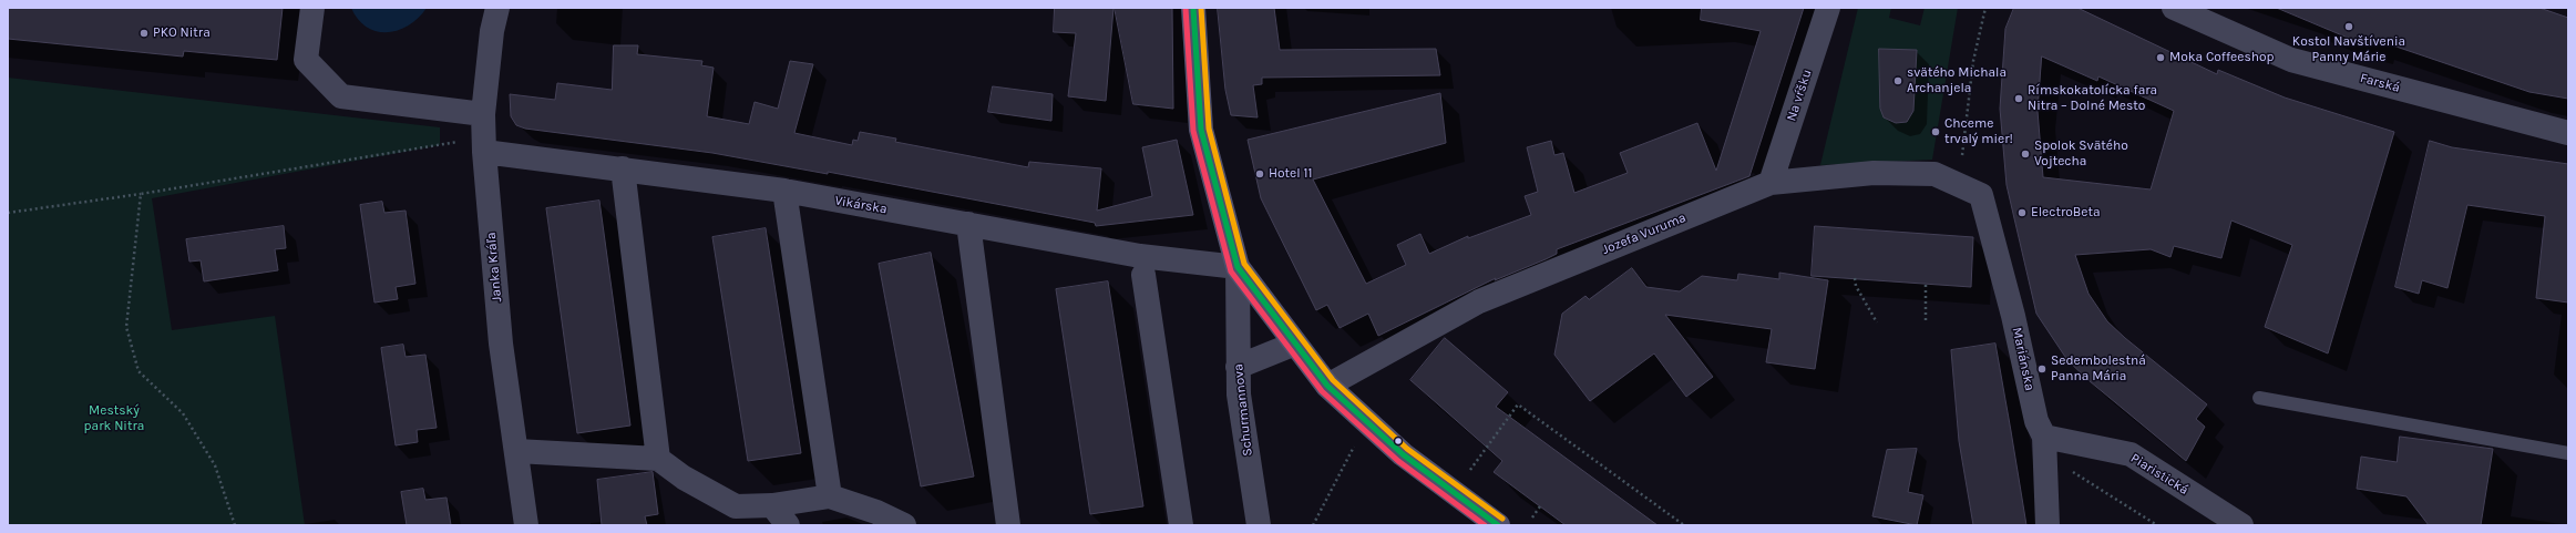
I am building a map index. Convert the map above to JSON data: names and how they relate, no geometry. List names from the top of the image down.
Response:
{
  "streets": {
    "street": [
      "Farská",
      "Na vŕšku",
      "Vikárska",
      "Jozefa Vuruma",
      "Janka Kráľa",
      "Mariánska",
      "Schurmannova",
      "Piaristická"
    ]
  },
  "crossings": [
    ["Na vŕšku", "Jozefa Vuruma"],
    ["Vikárska", "Janka Kráľa"],
    ["Vikárska", "Schurmannova"],
    ["Jozefa Vuruma", "Mariánska"],
    ["Mariánska", "Piaristická"]
  ],
  "parks": ["Mestský park Nitra"],
  "places": [
    "Kostol Navštívenia Panny Márie",
    "PKO Nitra",
    "Moka Coffeeshop",
    "svätého Michala Archanjela",
    "Rímskokatolícka fara Nitra – Dolné Mesto",
    "Chceme trvalý mier!",
    "Spolok Svätého Vojtecha",
    "Hotel 11",
    "ElectroBeta",
    "Sedembolestná Panna Mária"
  ]
}
